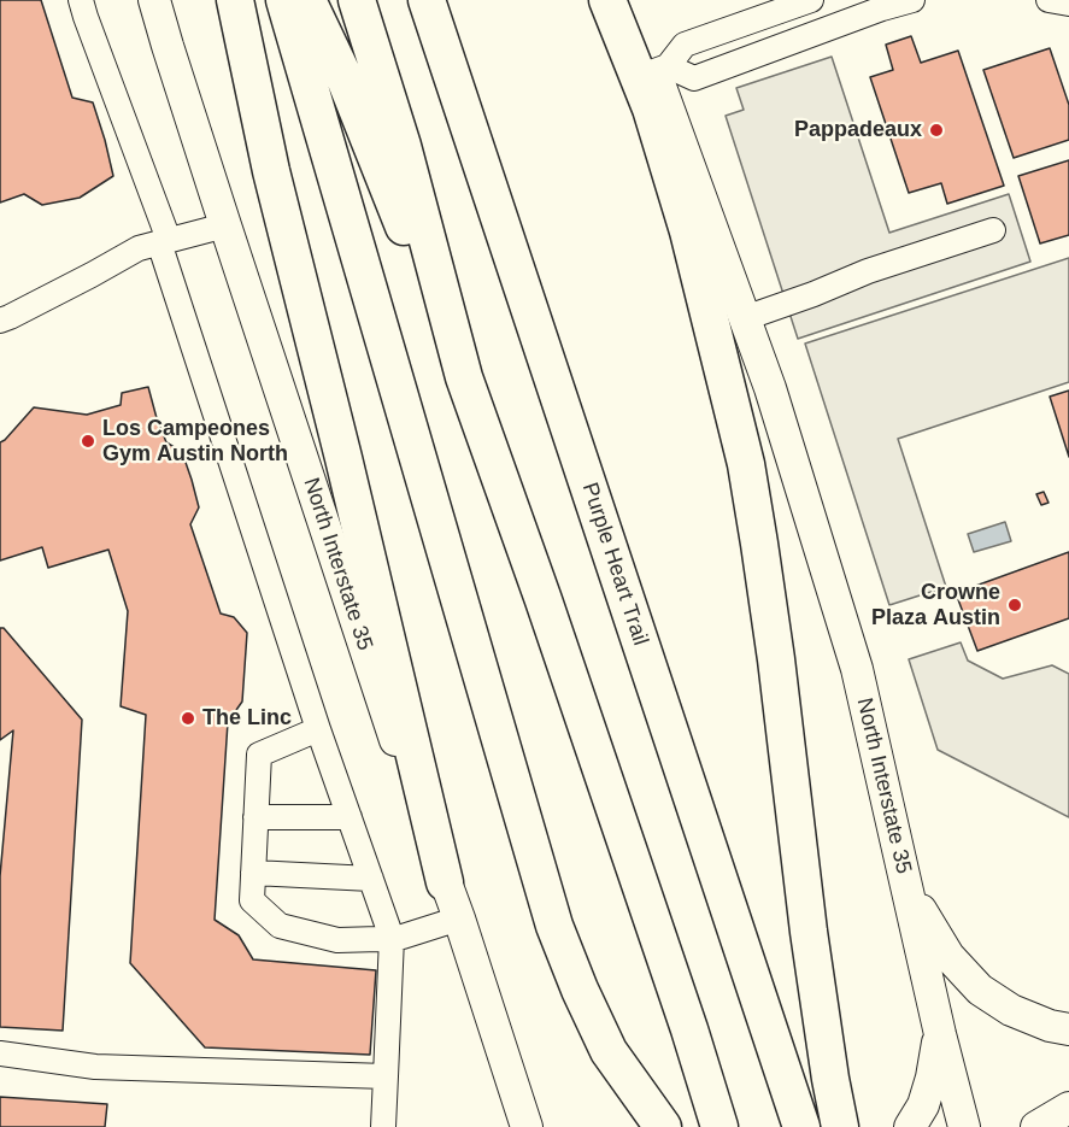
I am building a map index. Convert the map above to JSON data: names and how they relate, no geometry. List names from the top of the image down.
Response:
{
  "streets": {
    "highway": ["Purple Heart Trail"],
    "main road": ["North Interstate 35"]
  },
  "places": [
    "Pappadeaux",
    "Los Campeones Gym Austin North",
    "Crowne Plaza Austin",
    "The Linc"
  ]
}
